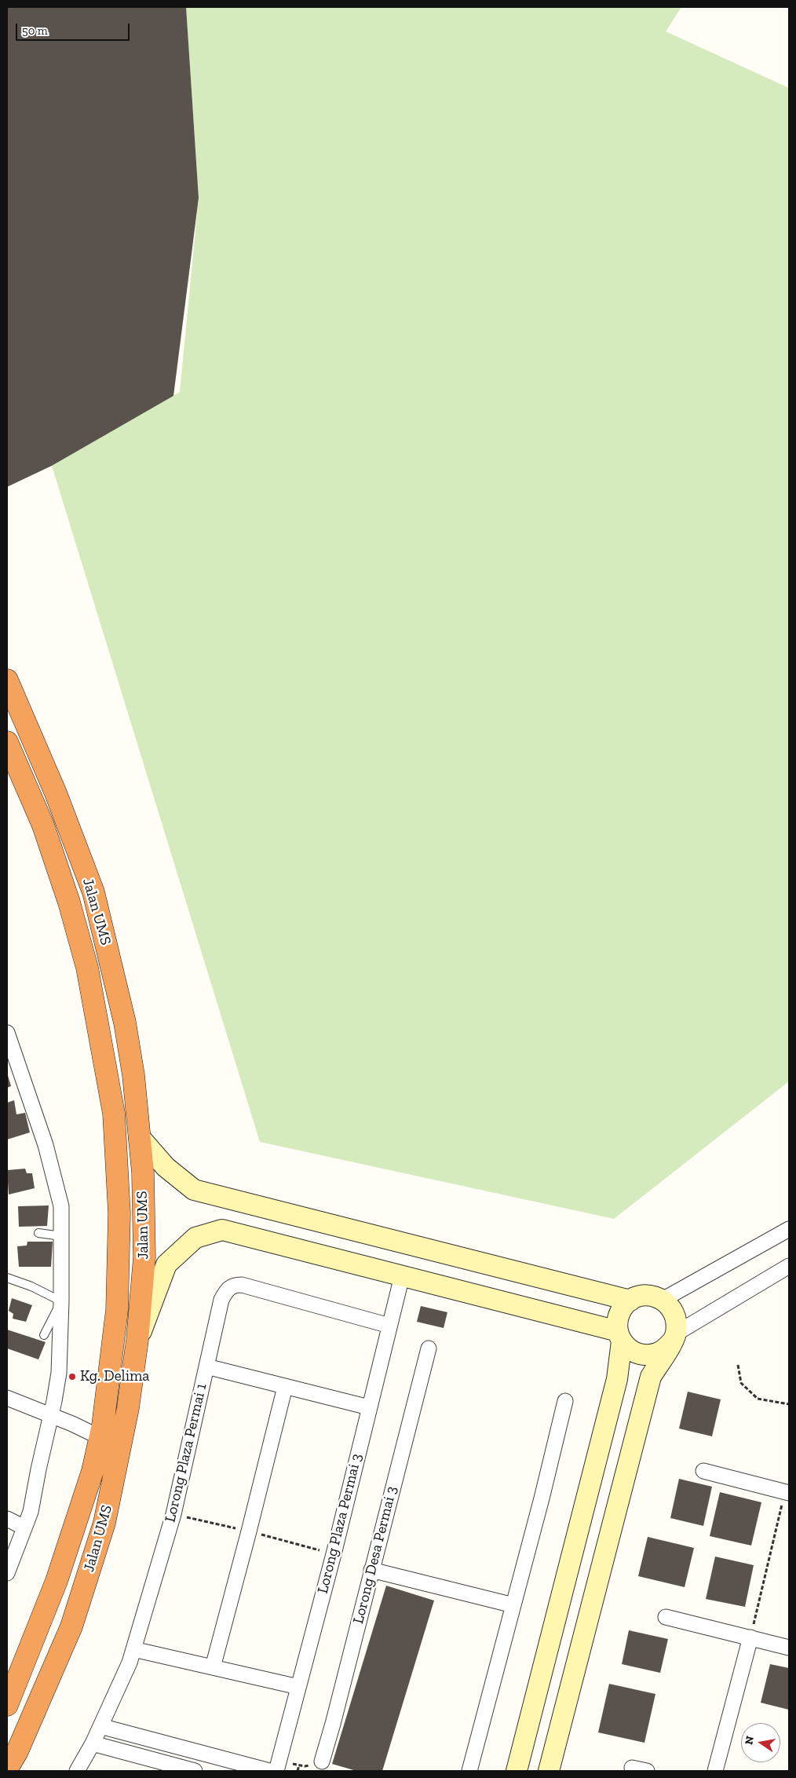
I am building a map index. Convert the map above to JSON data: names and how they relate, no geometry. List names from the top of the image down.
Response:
{
  "streets": {
    "highway": ["Jalan UMS"],
    "street": ["Lorong Plaza Permai 1", "Lorong Plaza Permai 3", "Lorong Desa Permai 3"]
  },
  "crossings": [
    ["Lorong Plaza Permai 1", "Lorong Plaza Permai 3"]
  ],
  "places": ["Kg. Delima"],
  "scale_bar": "50 m",
  "north": "left"
}
